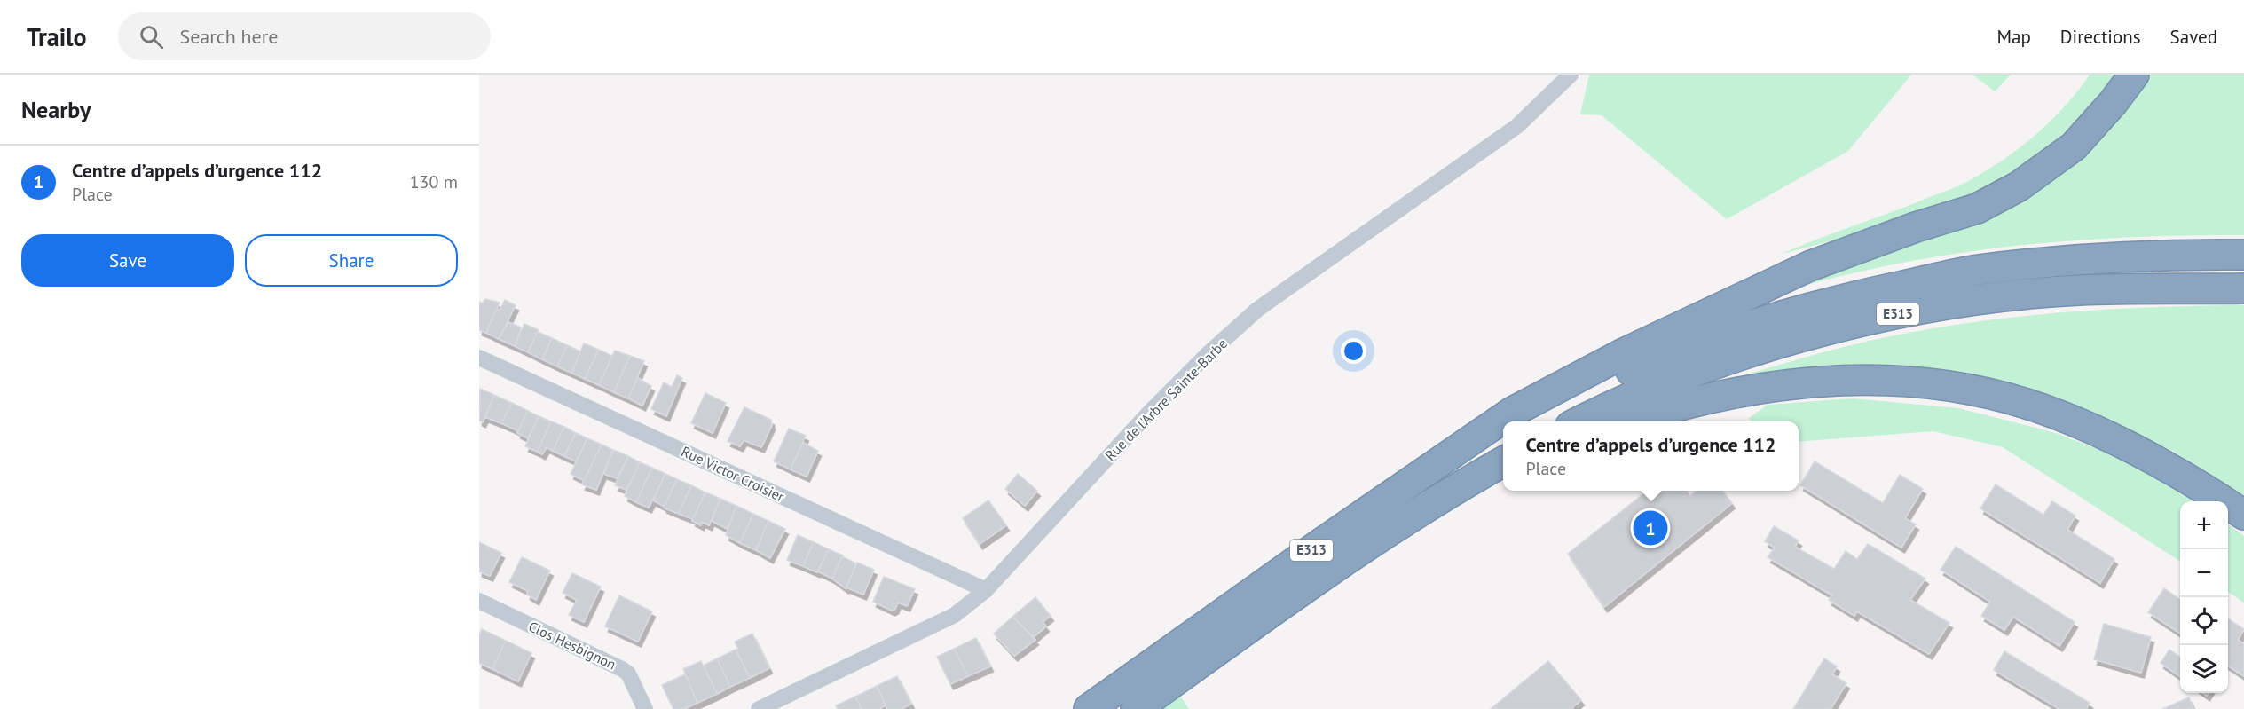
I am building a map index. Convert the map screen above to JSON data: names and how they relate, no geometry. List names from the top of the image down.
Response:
{
  "streets": {
    "highway": ["E313"],
    "street": ["Rue de l'Arbre Sainte-Barbe", "Rue Victor Croisier", "Clos Hesbignon"]
  },
  "crossings": [
    ["Rue de l'Arbre Sainte-Barbe", "Rue Victor Croisier"]
  ],
  "page": {
    "header": "Trailo",
    "search": "Search here",
    "nav": ["Map", "Directions", "Saved"],
    "heading": "Nearby",
    "list": [
      {
        "mark": "1",
        "name": "Centre d’appels d’urgence 112",
        "note": "Place",
        "value": "130 m"
      }
    ],
    "buttons": ["Save", "Share"],
    "popup": ["Centre d’appels d’urgence 112", "Place"],
    "map_buttons": ["+", "−"],
    "pins": "1"
  }
}
